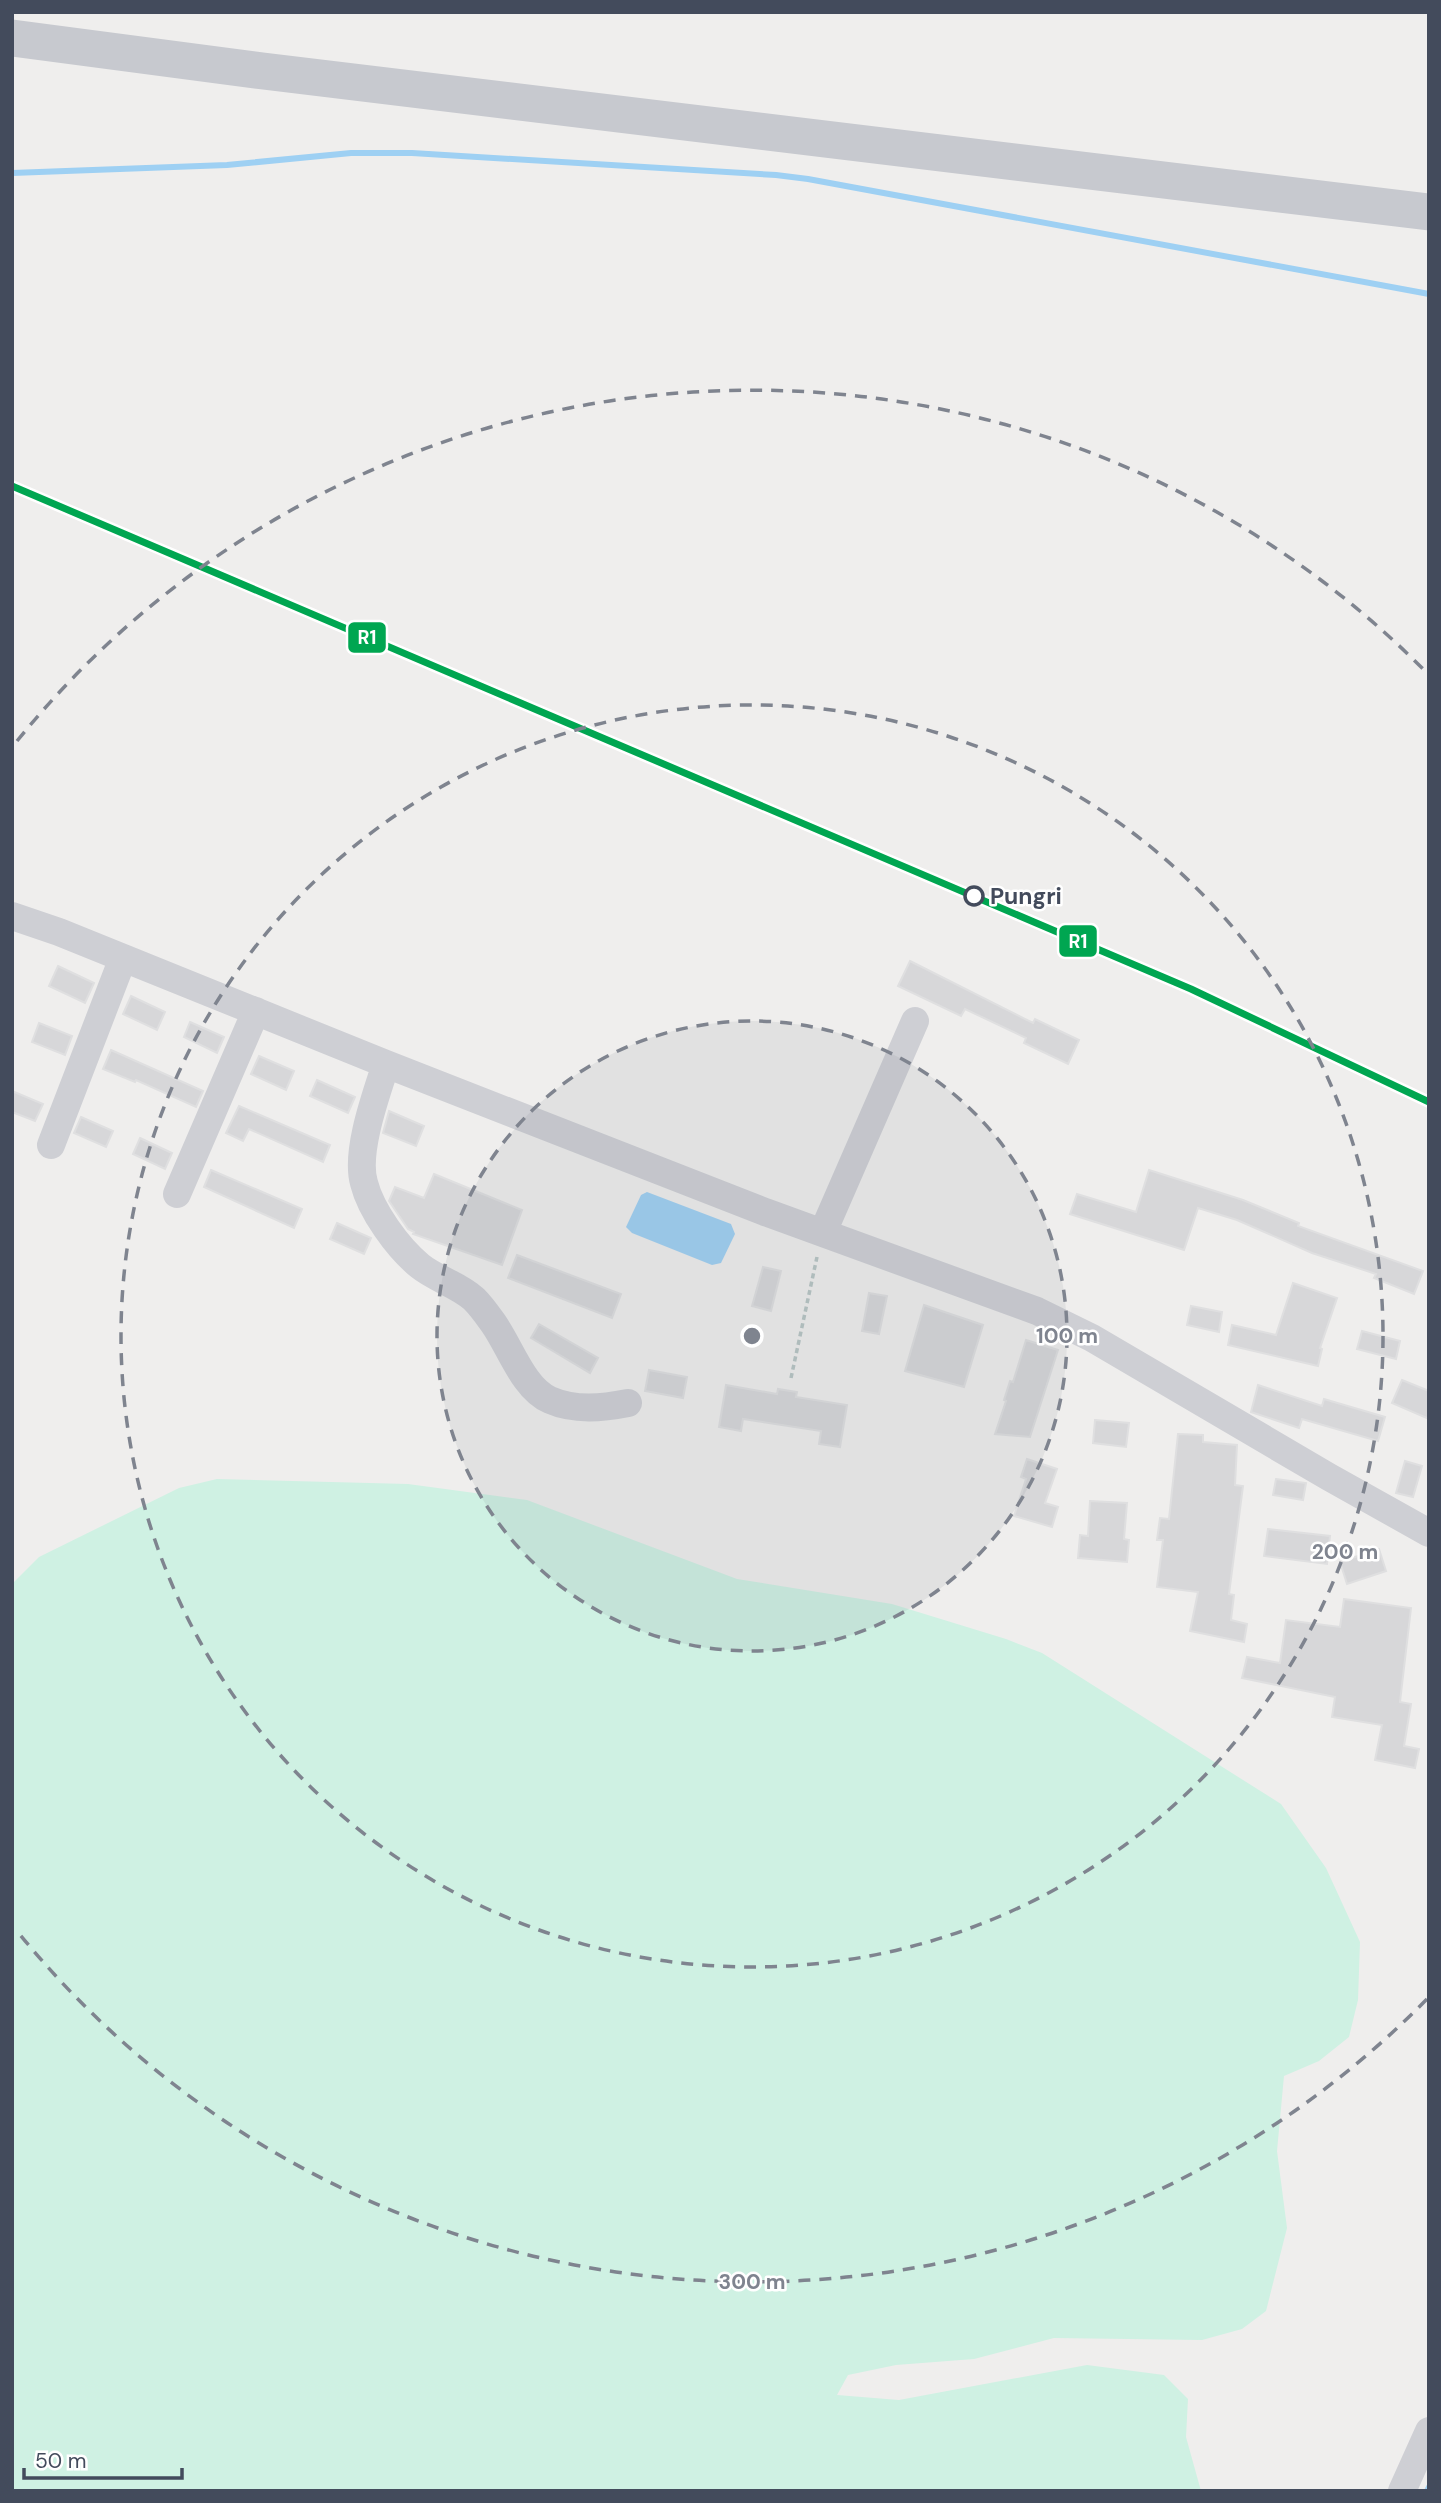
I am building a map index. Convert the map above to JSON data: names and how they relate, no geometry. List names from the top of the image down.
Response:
{
  "places": ["Pungri"],
  "lines": ["transit line R1"],
  "scale_bar": "50 m",
  "rings": ["100 m", "200 m", "300 m"]
}
